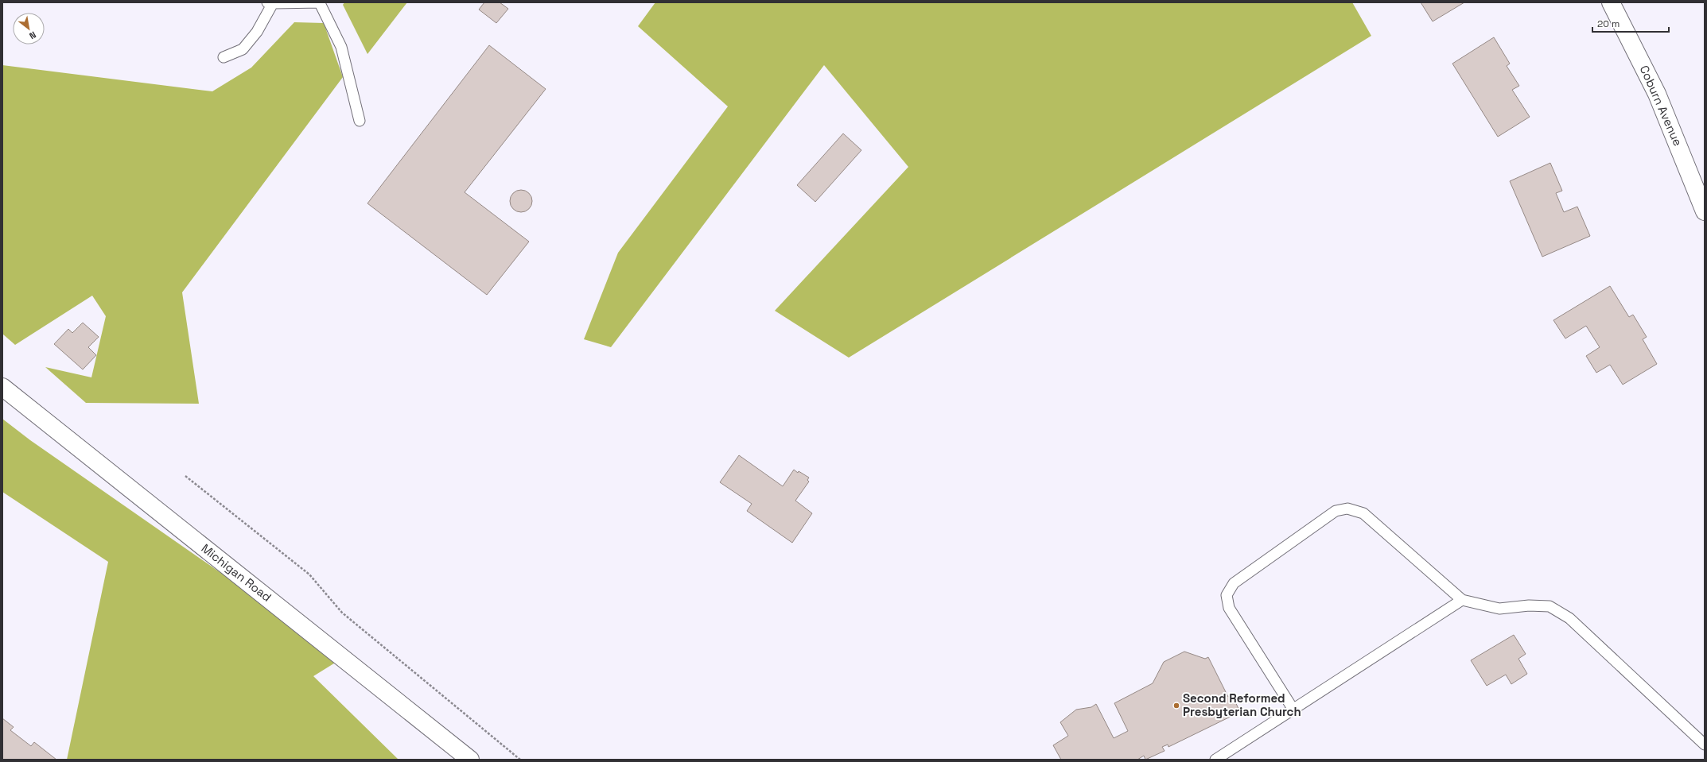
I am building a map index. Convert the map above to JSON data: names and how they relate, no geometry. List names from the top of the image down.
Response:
{
  "streets": {
    "main road": ["Coburn Avenue", "Michigan Road"]
  },
  "places": ["Second Reformed Presbyterian Church"],
  "scale_bar": "20 m",
  "north": "bottom right"
}
